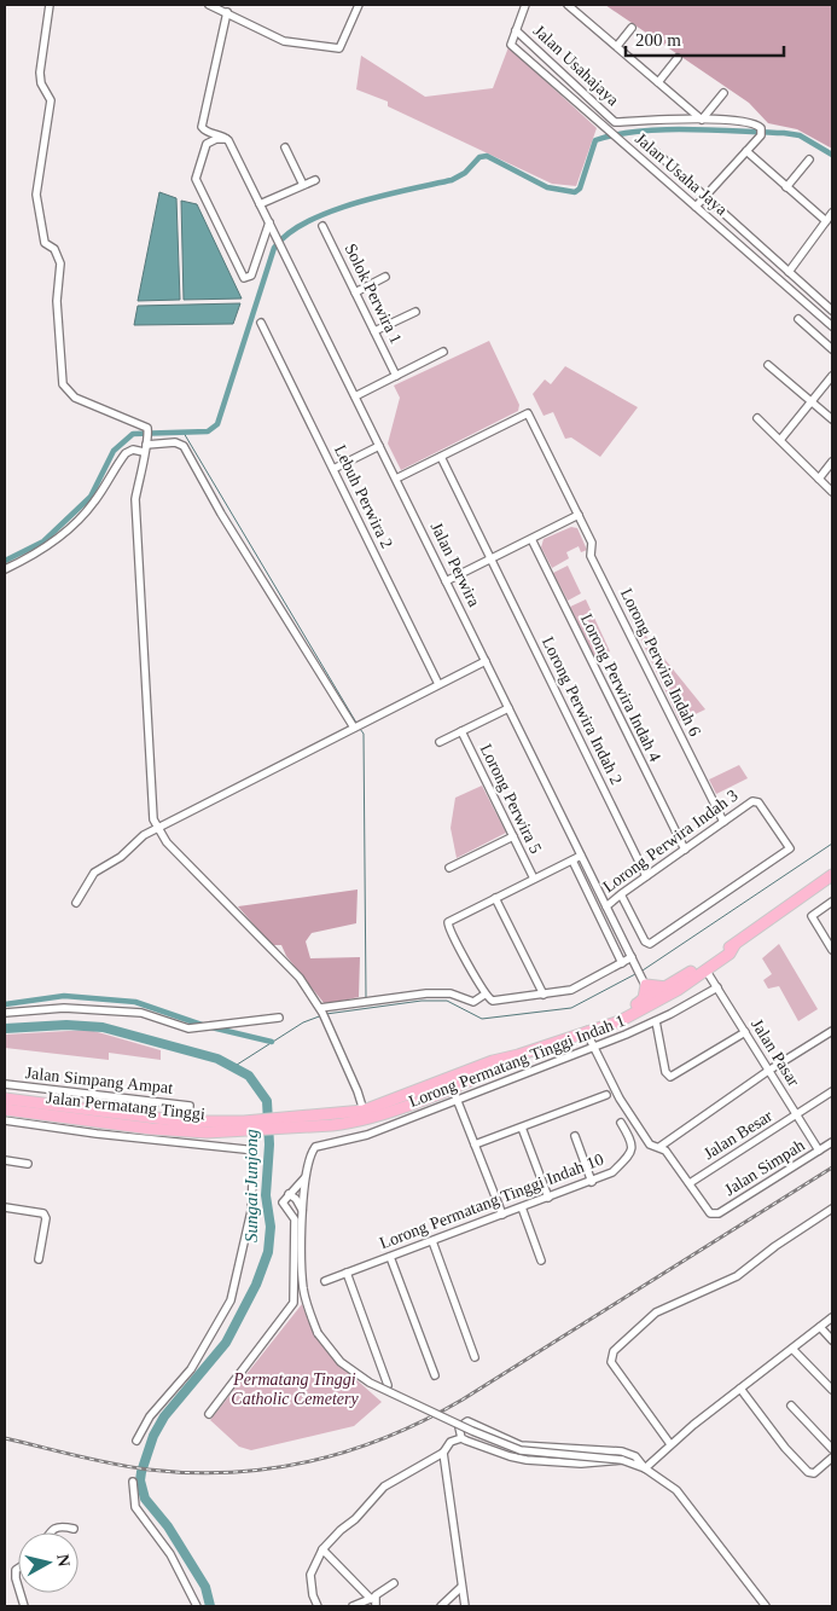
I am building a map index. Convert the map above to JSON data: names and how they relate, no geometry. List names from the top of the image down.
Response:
{
  "streets": {
    "highway": ["Jalan Permatang Tinggi"],
    "street": [
      "Jalan Usahajaya",
      "Jalan Usaha Jaya",
      "Solok Perwira 1",
      "Lebuh Perwira 2",
      "Jalan Perwira",
      "Lorong Perwira Indah 6",
      "Lorong Perwira Indah 4",
      "Lorong Perwira Indah 2",
      "Lorong Perwira 5",
      "Lorong Perwira Indah 3",
      "Jalan Pasar",
      "Lorong Permatang Tinggi Indah 1",
      "Jalan Simpang Ampat",
      "Jalan Besar",
      "Jalan Simpah",
      "Lorong Permatang Tinggi Indah 10"
    ]
  },
  "crossings": [
    ["Jalan Usahajaya", "Jalan Usaha Jaya"],
    ["Jalan Perwira", "Lorong Perwira Indah 3"],
    ["Jalan Perwira", "Jalan Permatang Tinggi"],
    ["Lorong Perwira Indah 6", "Lorong Perwira Indah 2"],
    ["Lorong Perwira Indah 6", "Lorong Perwira Indah 3"],
    ["Lorong Perwira Indah 4", "Lorong Perwira Indah 3"],
    ["Lorong Perwira Indah 2", "Lorong Perwira Indah 3"],
    ["Jalan Pasar", "Lorong Permatang Tinggi Indah 1"],
    ["Jalan Pasar", "Jalan Permatang Tinggi"],
    ["Jalan Pasar", "Jalan Besar"],
    ["Jalan Pasar", "Jalan Simpah"],
    ["Jalan Besar", "Jalan Simpah"]
  ],
  "water": ["Sungai Junjong"],
  "parks": ["Permatang Tinggi Catholic Cemetery"],
  "scale_bar": "200 m",
  "north": "right"
}
